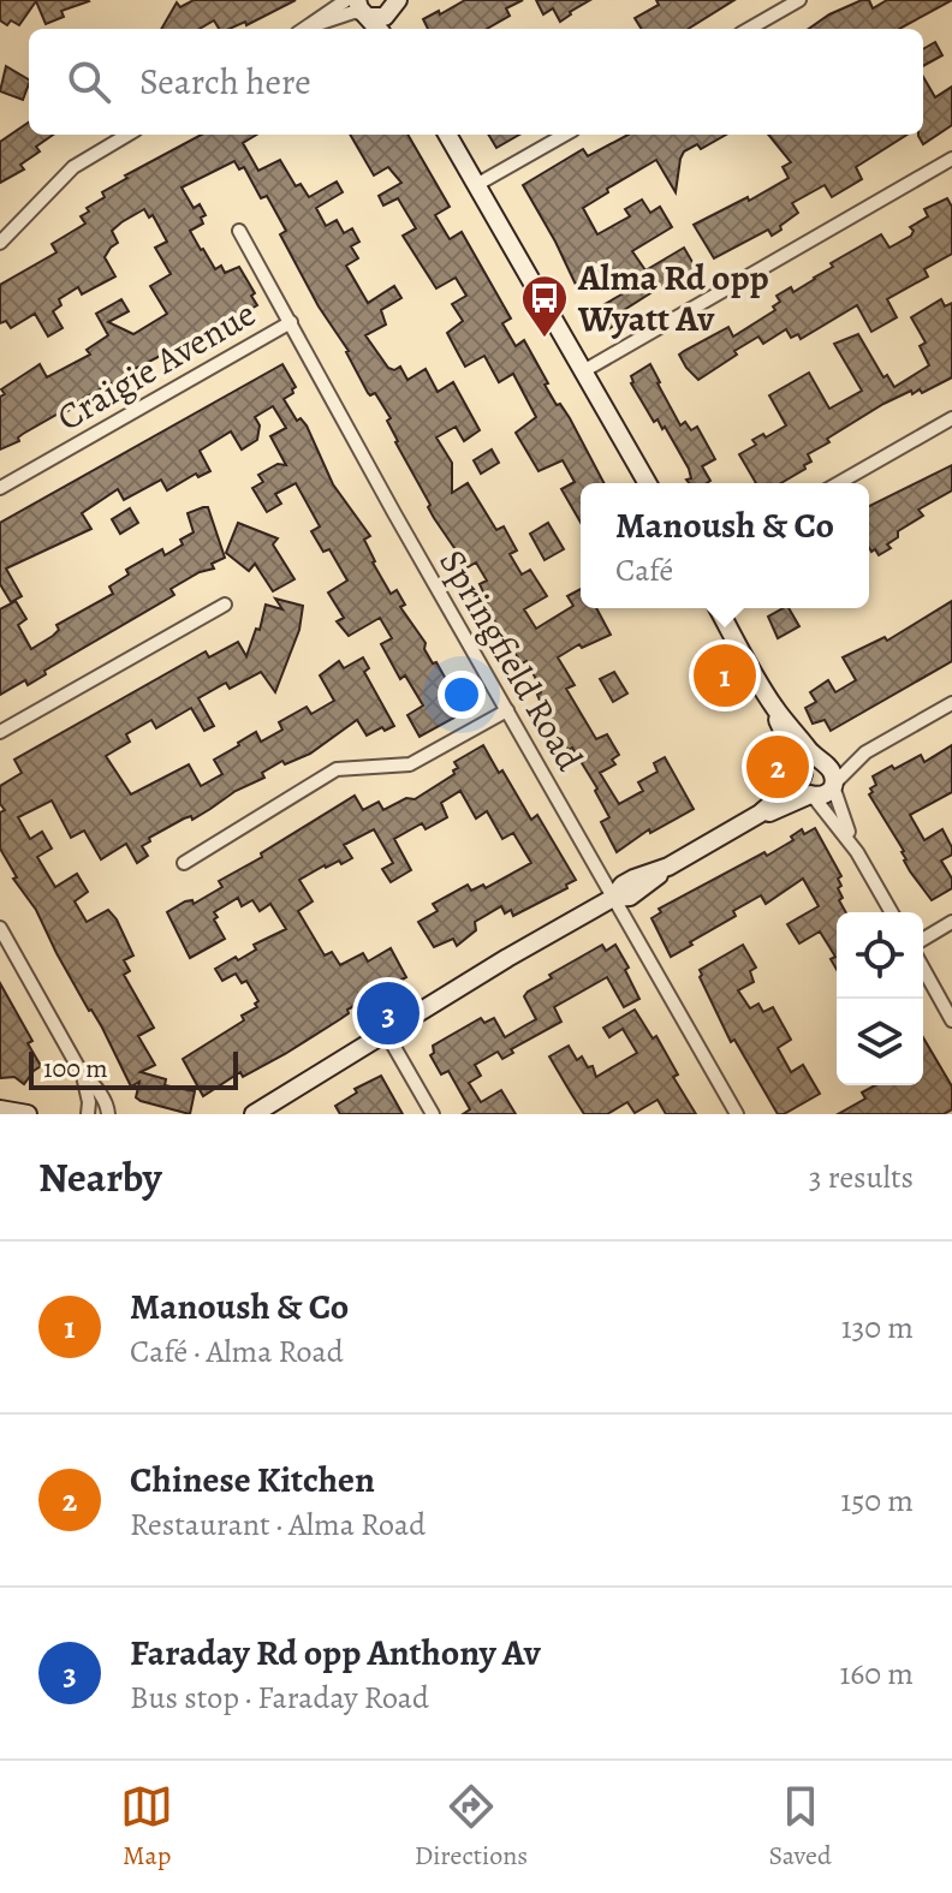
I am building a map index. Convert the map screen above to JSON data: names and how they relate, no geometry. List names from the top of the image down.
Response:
{
  "streets": {
    "street": ["Craigie Avenue", "Springfield Road"]
  },
  "crossings": [
    ["Craigie Avenue", "Springfield Road"]
  ],
  "places": {
    "bus stop": ["Alma Rd opp Wyatt Av"]
  },
  "scale_bar": "100 m",
  "page": {
    "search": "Search here",
    "popup": ["Manoush & Co", "Café"],
    "pins": ["1", "2", "3"],
    "scale": "100 m",
    "heading": ["Nearby", "3 results"],
    "list": [
      {
        "mark": "1",
        "name": "Manoush & Co",
        "note": "Café · Alma Road",
        "value": "130 m"
      },
      {
        "mark": "2",
        "name": "Chinese Kitchen",
        "note": "Restaurant · Alma Road",
        "value": "150 m"
      },
      {
        "mark": "3",
        "name": "Faraday Rd opp Anthony Av",
        "note": "Bus stop · Faraday Road",
        "value": "160 m"
      }
    ],
    "nav": ["Map", "Directions", "Saved"]
  }
}
